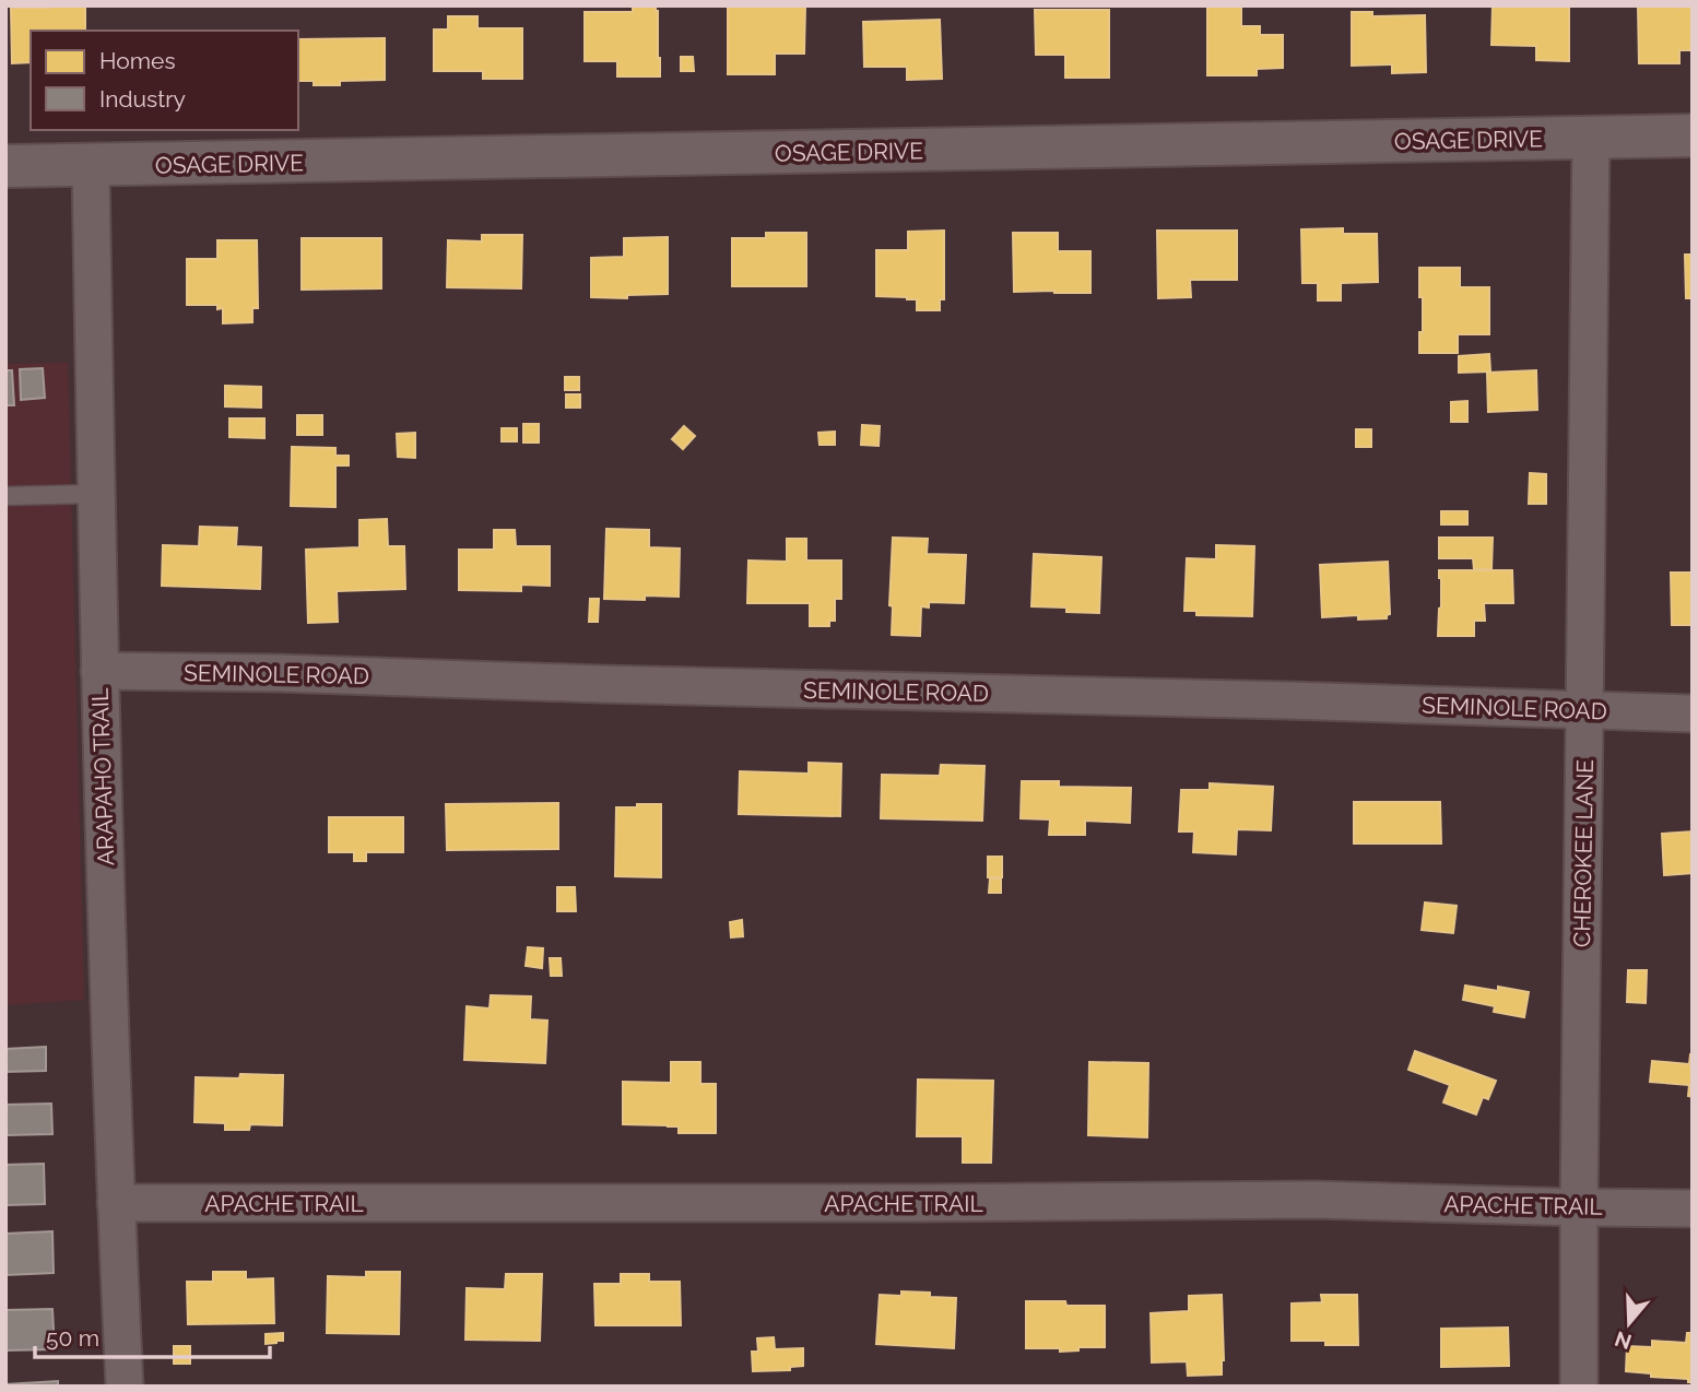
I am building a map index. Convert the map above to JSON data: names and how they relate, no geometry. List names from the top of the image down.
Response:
{
  "streets": {
    "street": [
      "OSAGE DRIVE",
      "SEMINOLE ROAD",
      "ARAPAHO TRAIL",
      "CHEROKEE LANE",
      "APACHE TRAIL"
    ]
  },
  "crossings": [
    ["OSAGE DRIVE", "ARAPAHO TRAIL"],
    ["OSAGE DRIVE", "CHEROKEE LANE"],
    ["SEMINOLE ROAD", "ARAPAHO TRAIL"],
    ["SEMINOLE ROAD", "CHEROKEE LANE"],
    ["ARAPAHO TRAIL", "APACHE TRAIL"],
    ["CHEROKEE LANE", "APACHE TRAIL"]
  ],
  "legend": ["Homes", "Industry"],
  "scale_bar": "50 m",
  "north": "bottom"
}
